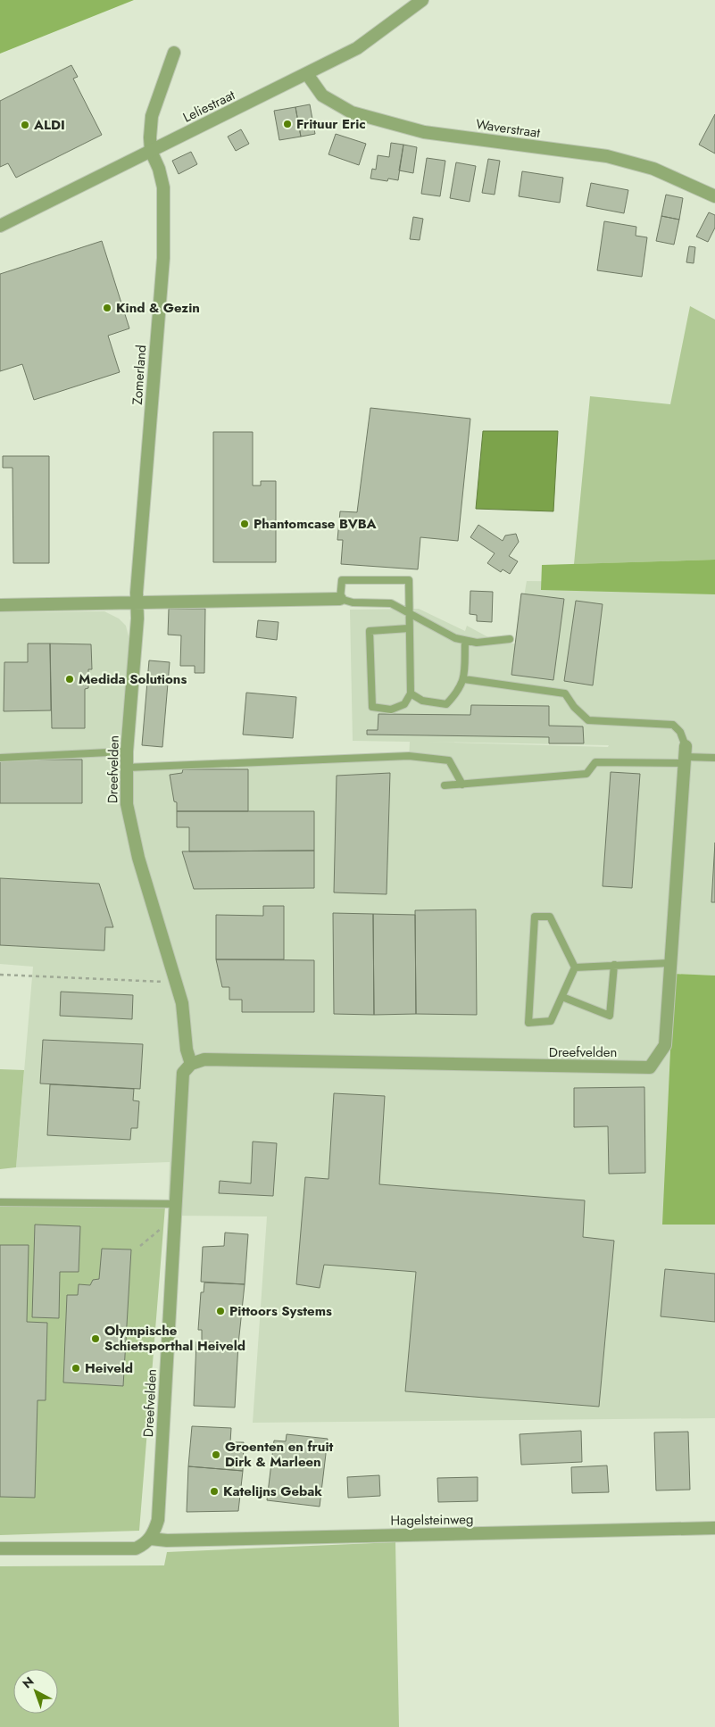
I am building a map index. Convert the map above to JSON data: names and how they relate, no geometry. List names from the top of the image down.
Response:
{
  "streets": {
    "street": [
      "Leliestraat",
      "Waverstraat",
      "Zomerland",
      "Dreefvelden",
      "Hagelsteinweg"
    ]
  },
  "crossings": [
    ["Leliestraat", "Waverstraat"],
    ["Leliestraat", "Zomerland"],
    ["Zomerland", "Dreefvelden"],
    ["Dreefvelden", "Hagelsteinweg"]
  ],
  "places": [
    "Frituur Eric",
    "ALDI",
    "Kind & Gezin",
    "Phantomcase BVBA",
    "Medida Solutions",
    "Pittoors Systems",
    "Olympische Schietsporthal Heiveld",
    "Heiveld",
    "Groenten en fruit Dirk & Marleen",
    "Katelijns Gebak"
  ],
  "north": "top left"
}
